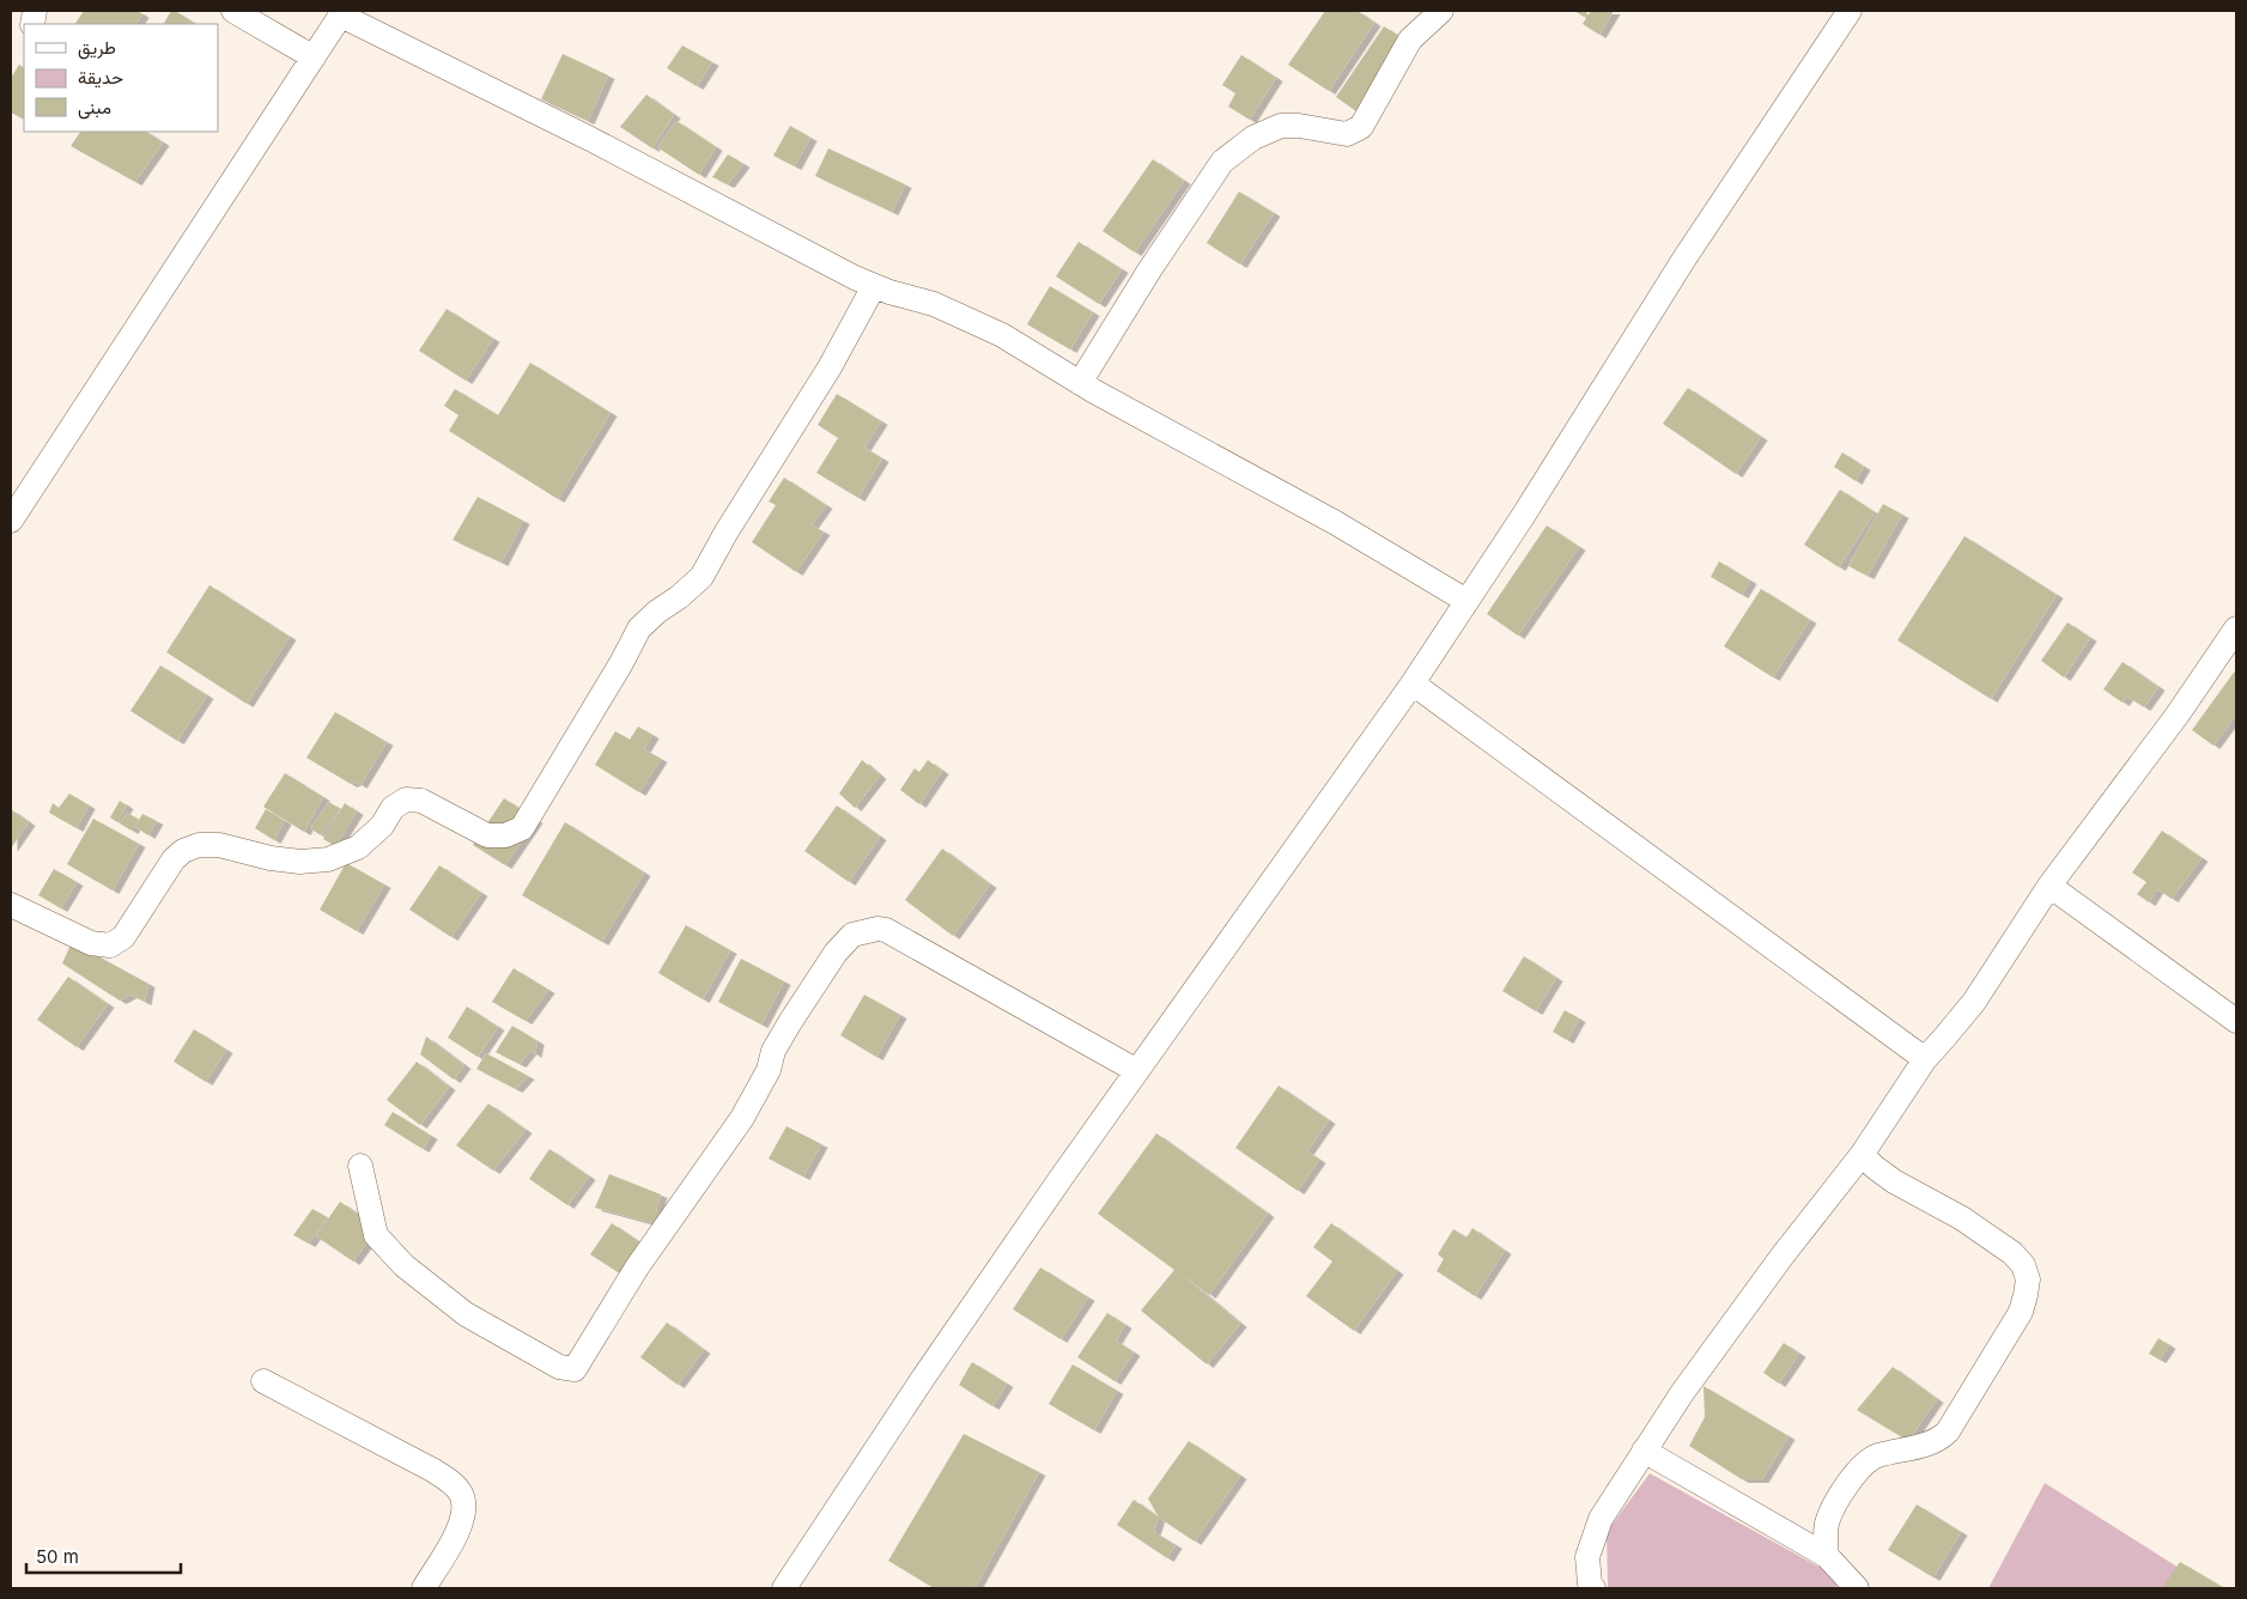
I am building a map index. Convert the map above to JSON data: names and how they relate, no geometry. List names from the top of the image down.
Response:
{
  "legend": ["طريق", "حديقة", "مبنى"],
  "scale_bar": "50 m"
}
